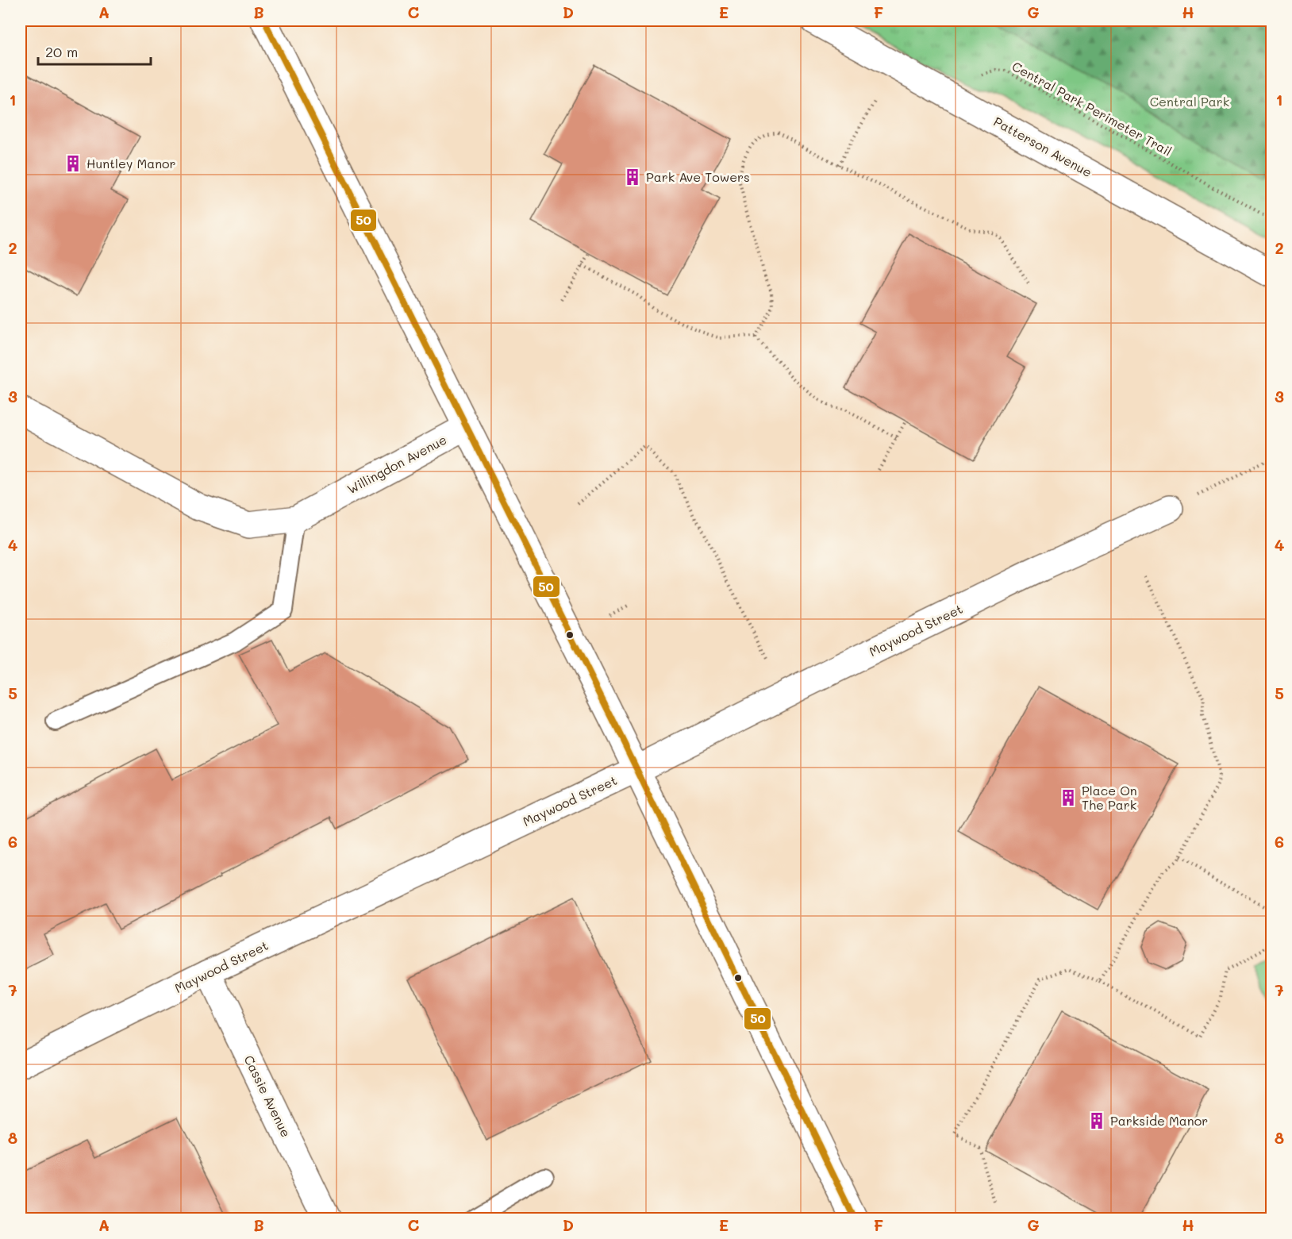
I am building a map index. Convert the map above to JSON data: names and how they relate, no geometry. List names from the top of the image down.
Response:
{
  "streets": {
    "street": [
      "Patterson Avenue",
      "Willingdon Avenue",
      "Maywood Street",
      "Cassie Avenue"
    ],
    "path": ["Central Park Perimeter Trail"]
  },
  "crossings": [
    ["Maywood Street", "Cassie Avenue"]
  ],
  "parks": ["Central Park"],
  "places": {
    "building": [
      "Huntley Manor",
      "Park Ave Towers",
      "Place On The Park",
      "Parkside Manor"
    ]
  },
  "lines": ["transit line 50"],
  "scale_bar": "20 m",
  "grid": {
    "columns": [
      "A",
      "B",
      "C",
      "D",
      "E",
      "F",
      "G",
      "H"
    ],
    "rows": [
      "1",
      "2",
      "3",
      "4",
      "5",
      "6",
      "7",
      "8"
    ]
  }
}
